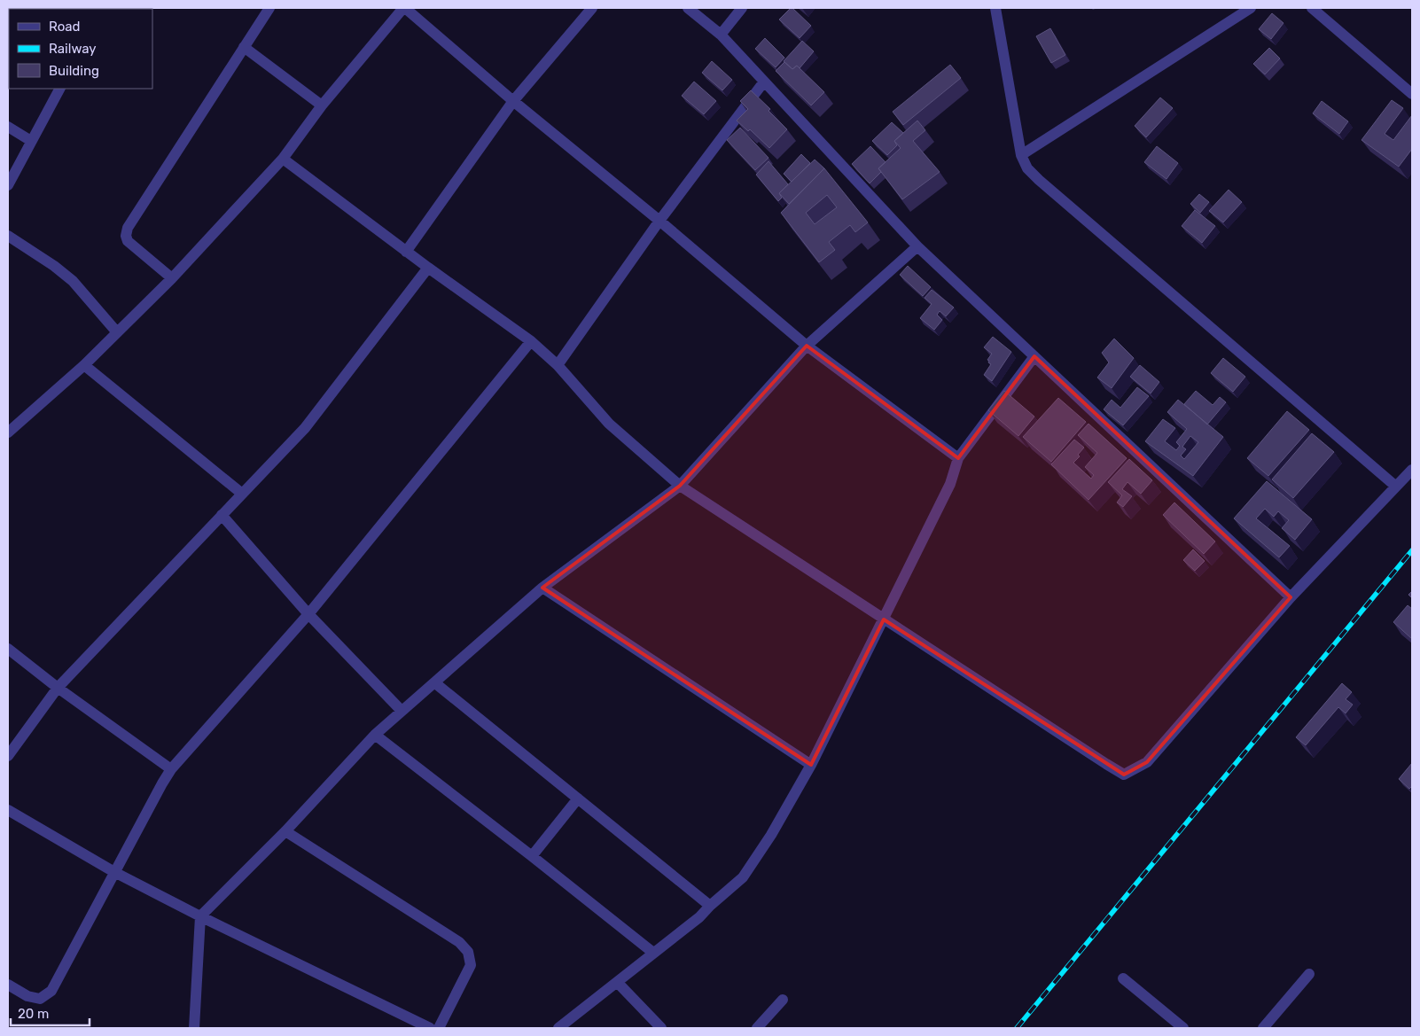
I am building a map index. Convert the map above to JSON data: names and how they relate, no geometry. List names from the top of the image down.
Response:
{
  "legend": ["Road", "Railway", "Building"],
  "scale_bar": "20 m"
}
